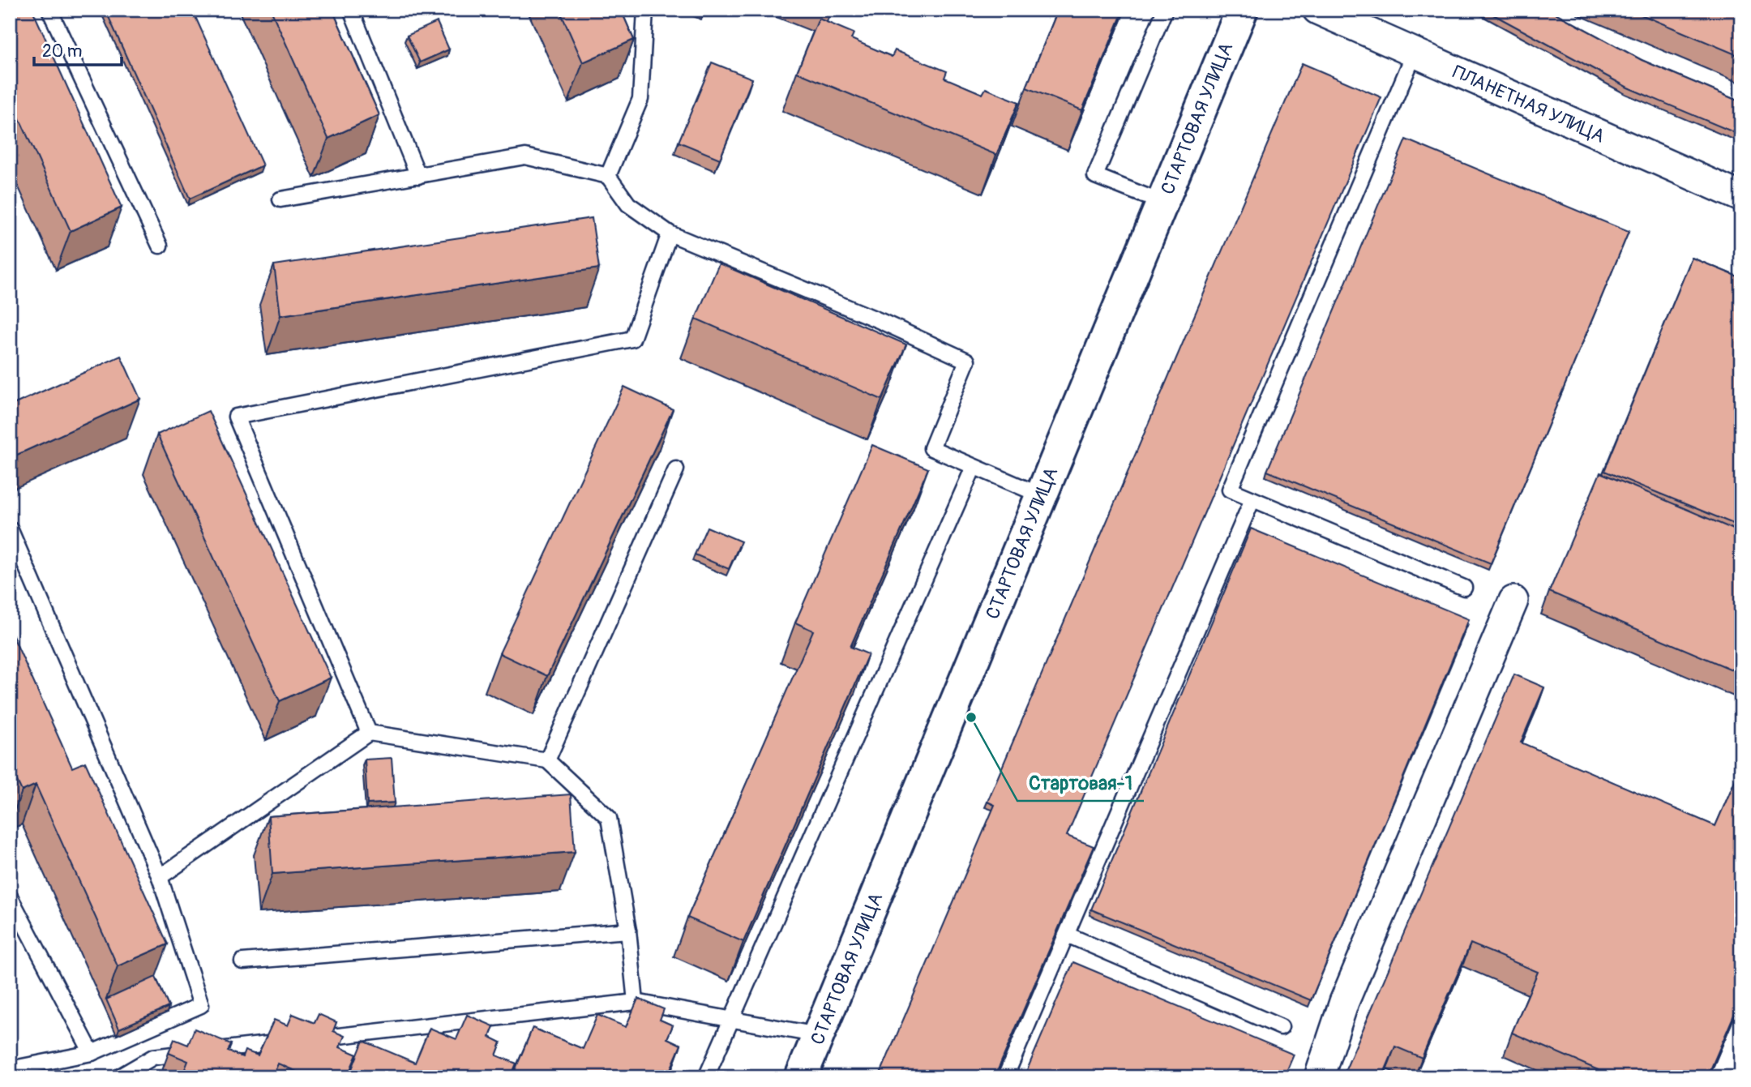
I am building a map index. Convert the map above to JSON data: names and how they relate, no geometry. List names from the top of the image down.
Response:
{
  "streets": {
    "street": ["ПЛАНЕТНАЯ УЛИЦА", "СТАРТОВАЯ УЛИЦА"]
  },
  "places": ["Стартовая-1"],
  "scale_bar": "20 m"
}
